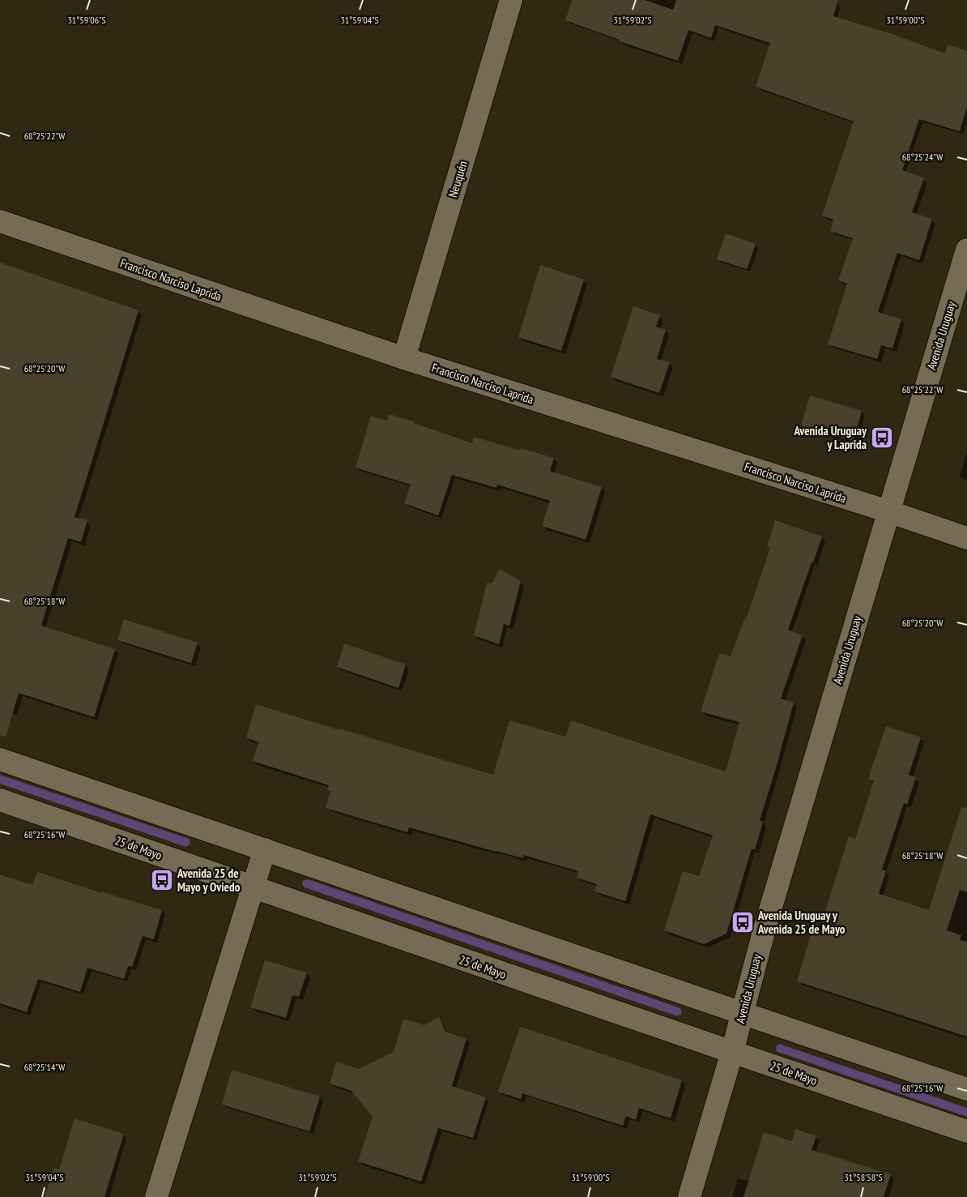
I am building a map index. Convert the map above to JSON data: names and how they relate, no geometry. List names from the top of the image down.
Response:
{
  "streets": {
    "street": [
      "Neuquén",
      "Francisco Narciso Laprida",
      "Avenida Uruguay",
      "25 de Mayo"
    ]
  },
  "crossings": [
    ["Neuquén", "Francisco Narciso Laprida"],
    ["Francisco Narciso Laprida", "Avenida Uruguay"],
    ["Avenida Uruguay", "25 de Mayo"]
  ],
  "places": {
    "bus stop": ["Avenida Uruguay y Laprida", "Avenida 25 de Mayo y Oviedo", "Avenida Uruguay y Avenida 25 de Mayo"]
  },
  "coordinates": [
    "31°59'06\"S",
    "31°59'04\"S",
    "31°59'02\"S",
    "31°59'00\"S",
    "68°25'22\"W",
    "68°25'24\"W",
    "68°25'20\"W",
    "68°25'18\"W",
    "68°25'16\"W",
    "68°25'14\"W",
    "31°58'58\"S"
  ]
}
